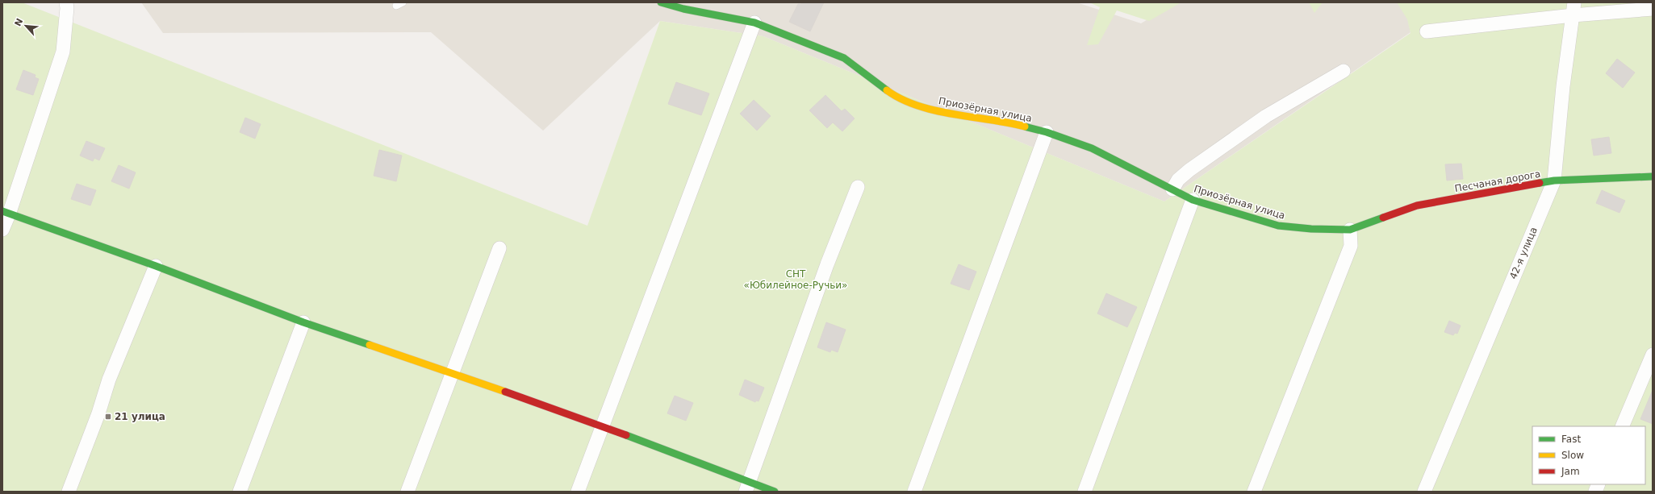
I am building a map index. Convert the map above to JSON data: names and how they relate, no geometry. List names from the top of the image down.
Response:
{
  "streets": {
    "street": ["Приозёрная улица", "Песчаная дорога", "42-я улица"]
  },
  "crossings": [
    ["Приозёрная улица", "Песчаная дорога"],
    ["Песчаная дорога", "42-я улица"]
  ],
  "parks": ["СНТ «Юбилейное-Ручьи»"],
  "places": {
    "transit": ["21 улица"]
  },
  "legend": ["Fast", "Slow", "Jam"],
  "north": "top left"
}
